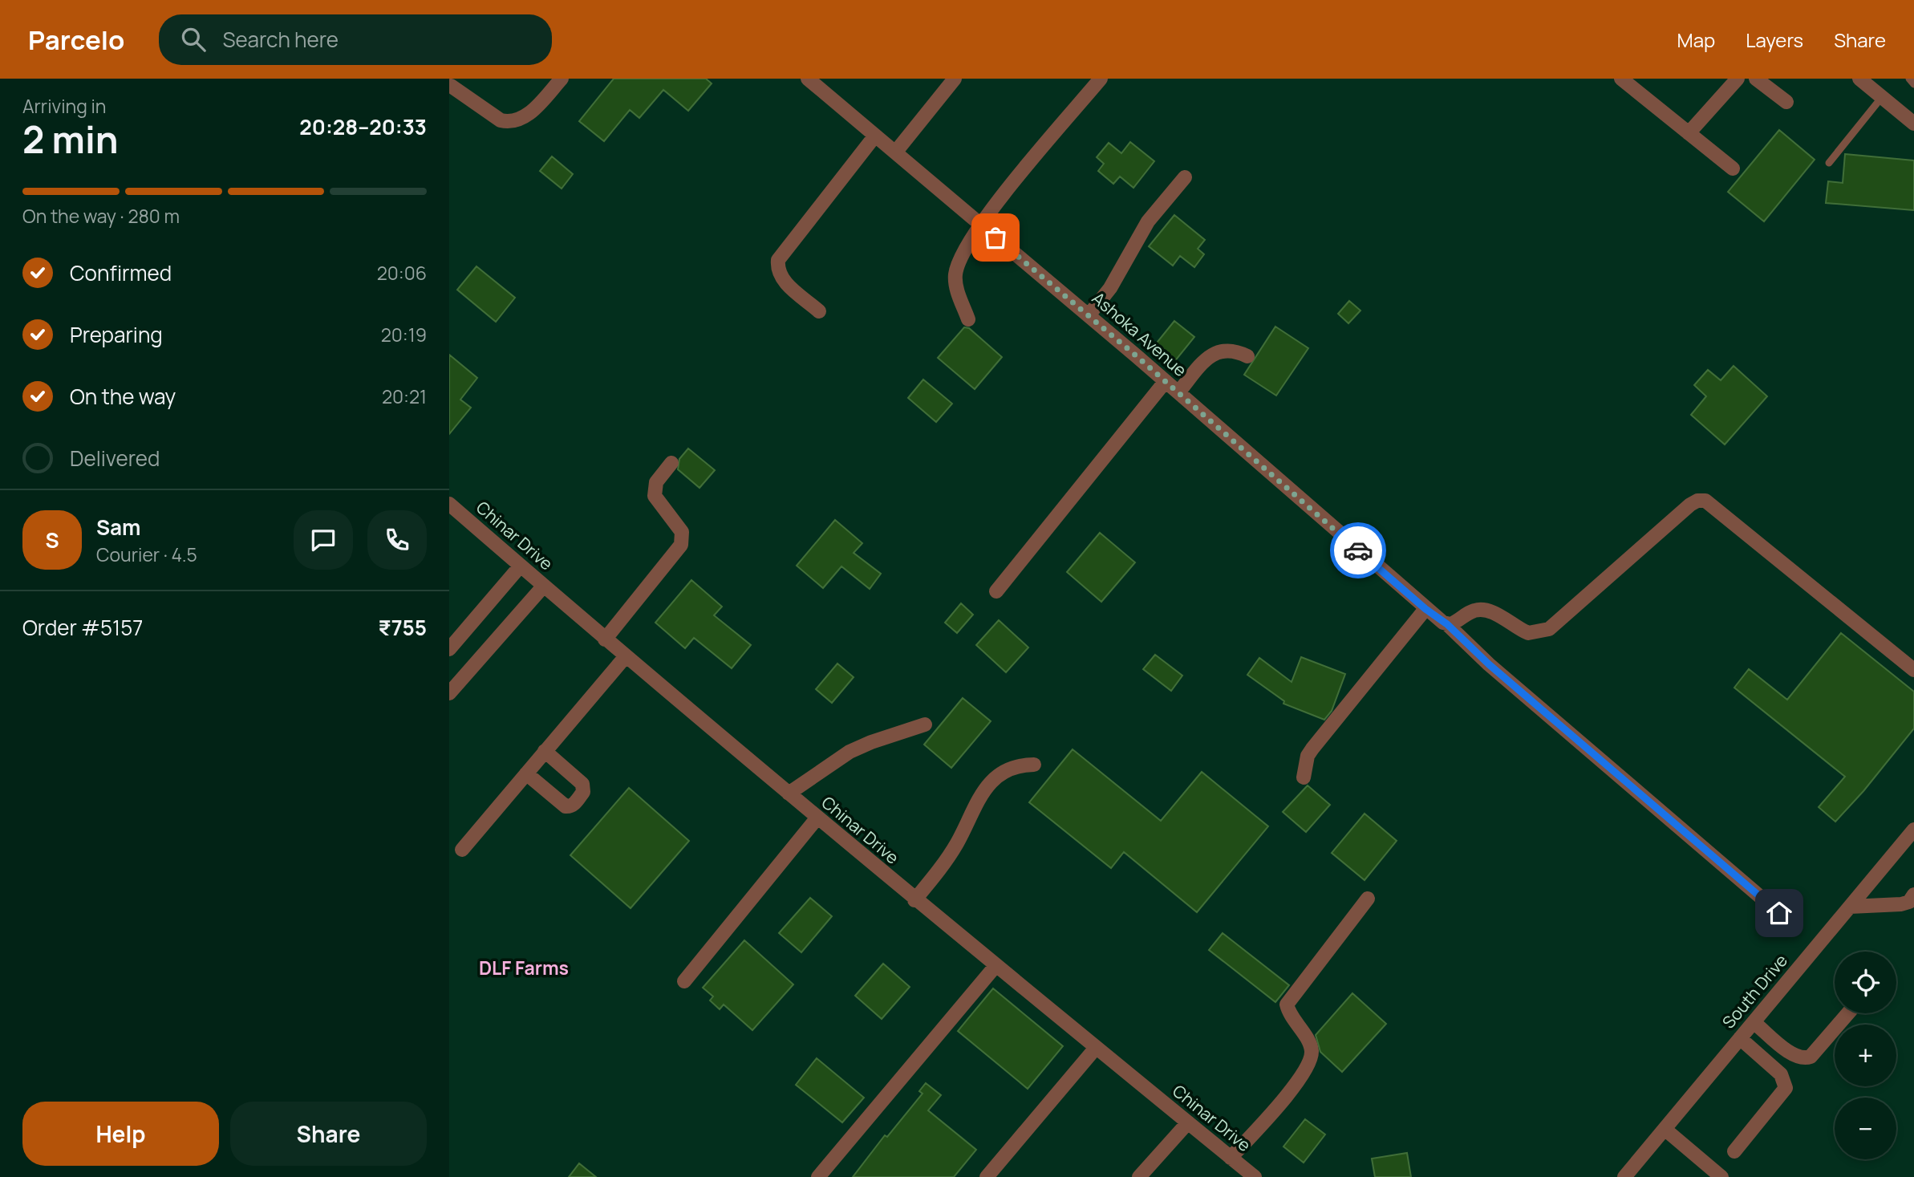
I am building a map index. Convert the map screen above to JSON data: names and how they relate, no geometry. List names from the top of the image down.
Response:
{
  "streets": {
    "street": ["Ashoka Avenue", "Chinar Drive", "South Drive"]
  },
  "districts": ["DLF Farms"],
  "page": {
    "header": "Parcelo",
    "search": "Search here",
    "nav": ["Map", "Layers", "Share"],
    "heading": ["2 min", "Arriving in", "20:28–20:33"],
    "panel": [
      "Sam",
      "Courier · 4.5",
      "Order #5157",
      "₹755"
    ],
    "bar": "On the way · 280 m",
    "list": [
      ["Confirmed", "20:06"],
      ["Preparing", "20:19"],
      ["On the way", "20:21"],
      "Delivered"
    ],
    "round": "S",
    "map_buttons": ["+", "−"],
    "buttons": ["Help", "Share"]
  }
}
